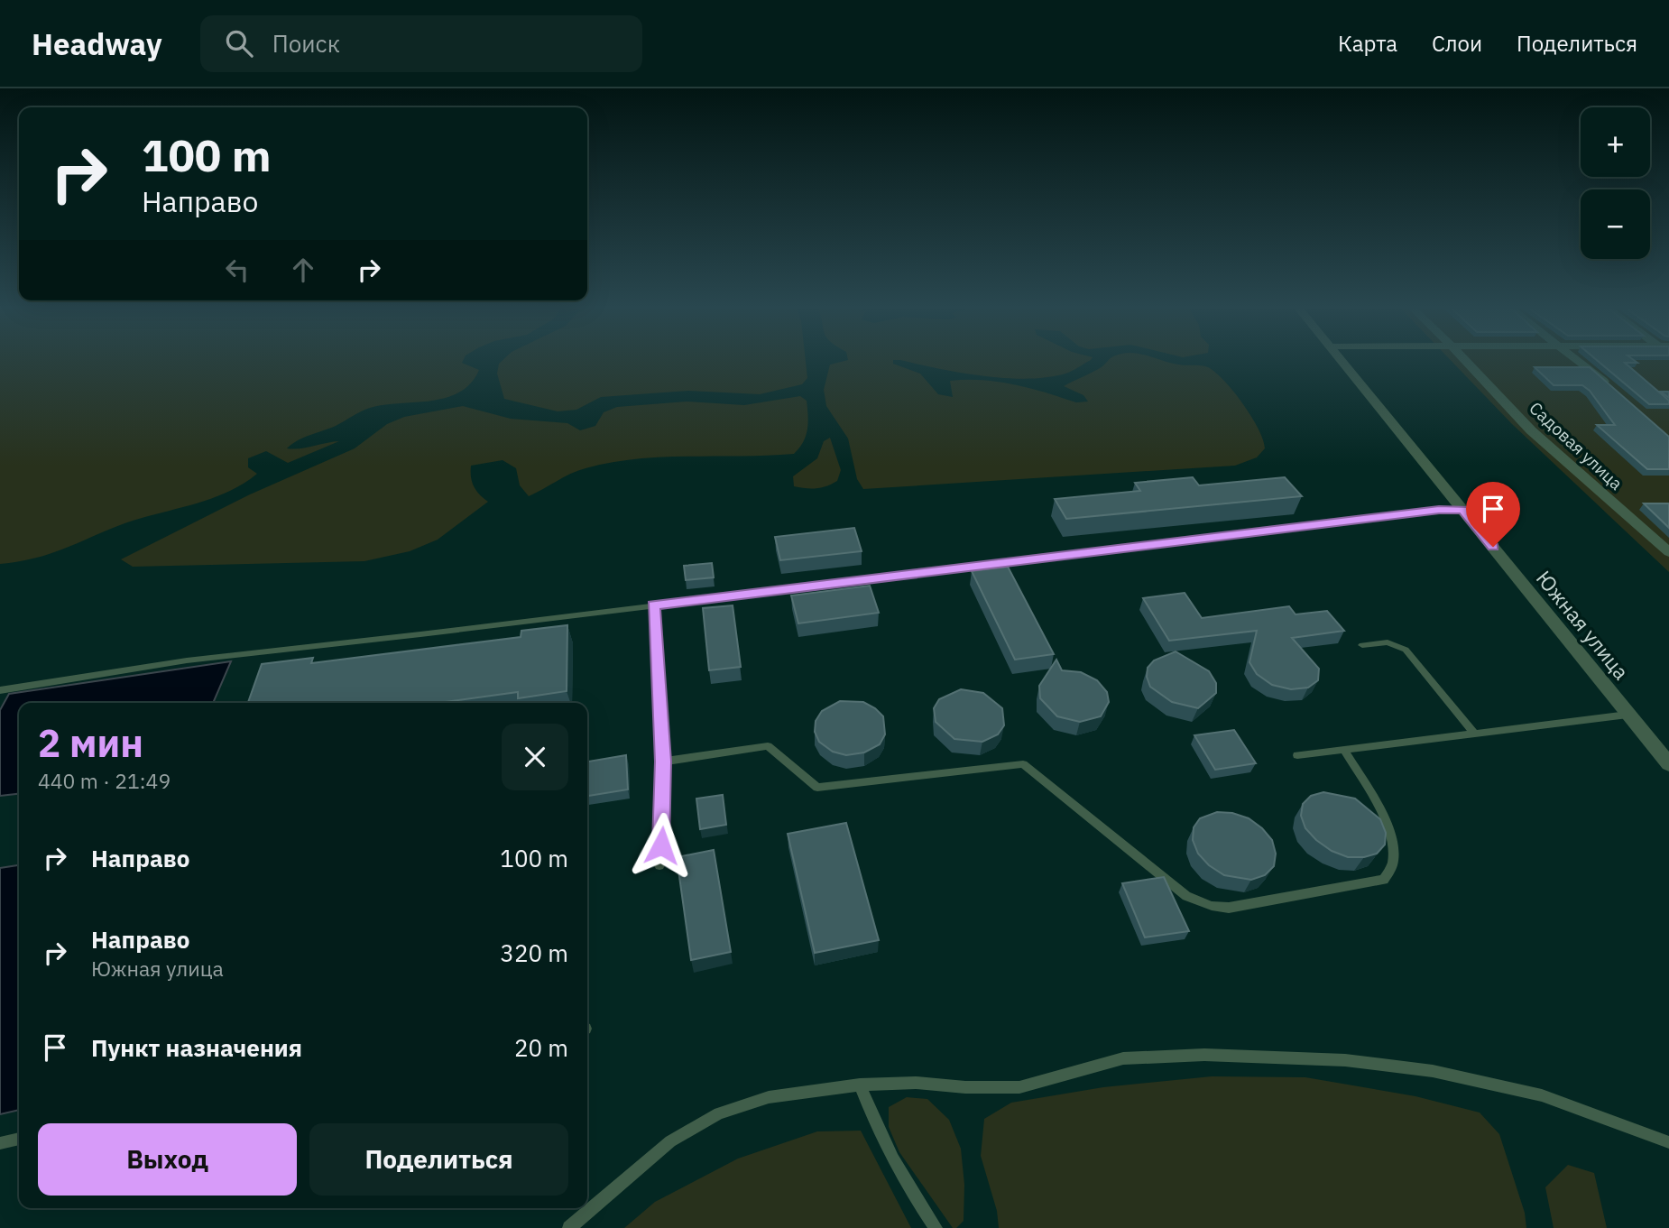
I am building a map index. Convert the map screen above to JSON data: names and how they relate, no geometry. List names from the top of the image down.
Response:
{
  "streets": {
    "street": ["Садовая улица", "Южная улица"]
  },
  "page": {
    "header": "Headway",
    "search": "Поиск",
    "nav": ["Карта", "Слои", "Поделиться"],
    "map_buttons": ["+", "−"],
    "turn": ["100 m", "Направо"],
    "heading": ["2 мин", "440 m · 21:49"],
    "list": [
      {
        "name": "Направо",
        "value": "100 m"
      },
      {
        "name": "Направо",
        "note": "Южная улица",
        "value": "320 m"
      },
      {
        "name": "Пункт назначения",
        "value": "20 m"
      }
    ],
    "buttons": ["Выход", "Поделиться"]
  }
}
